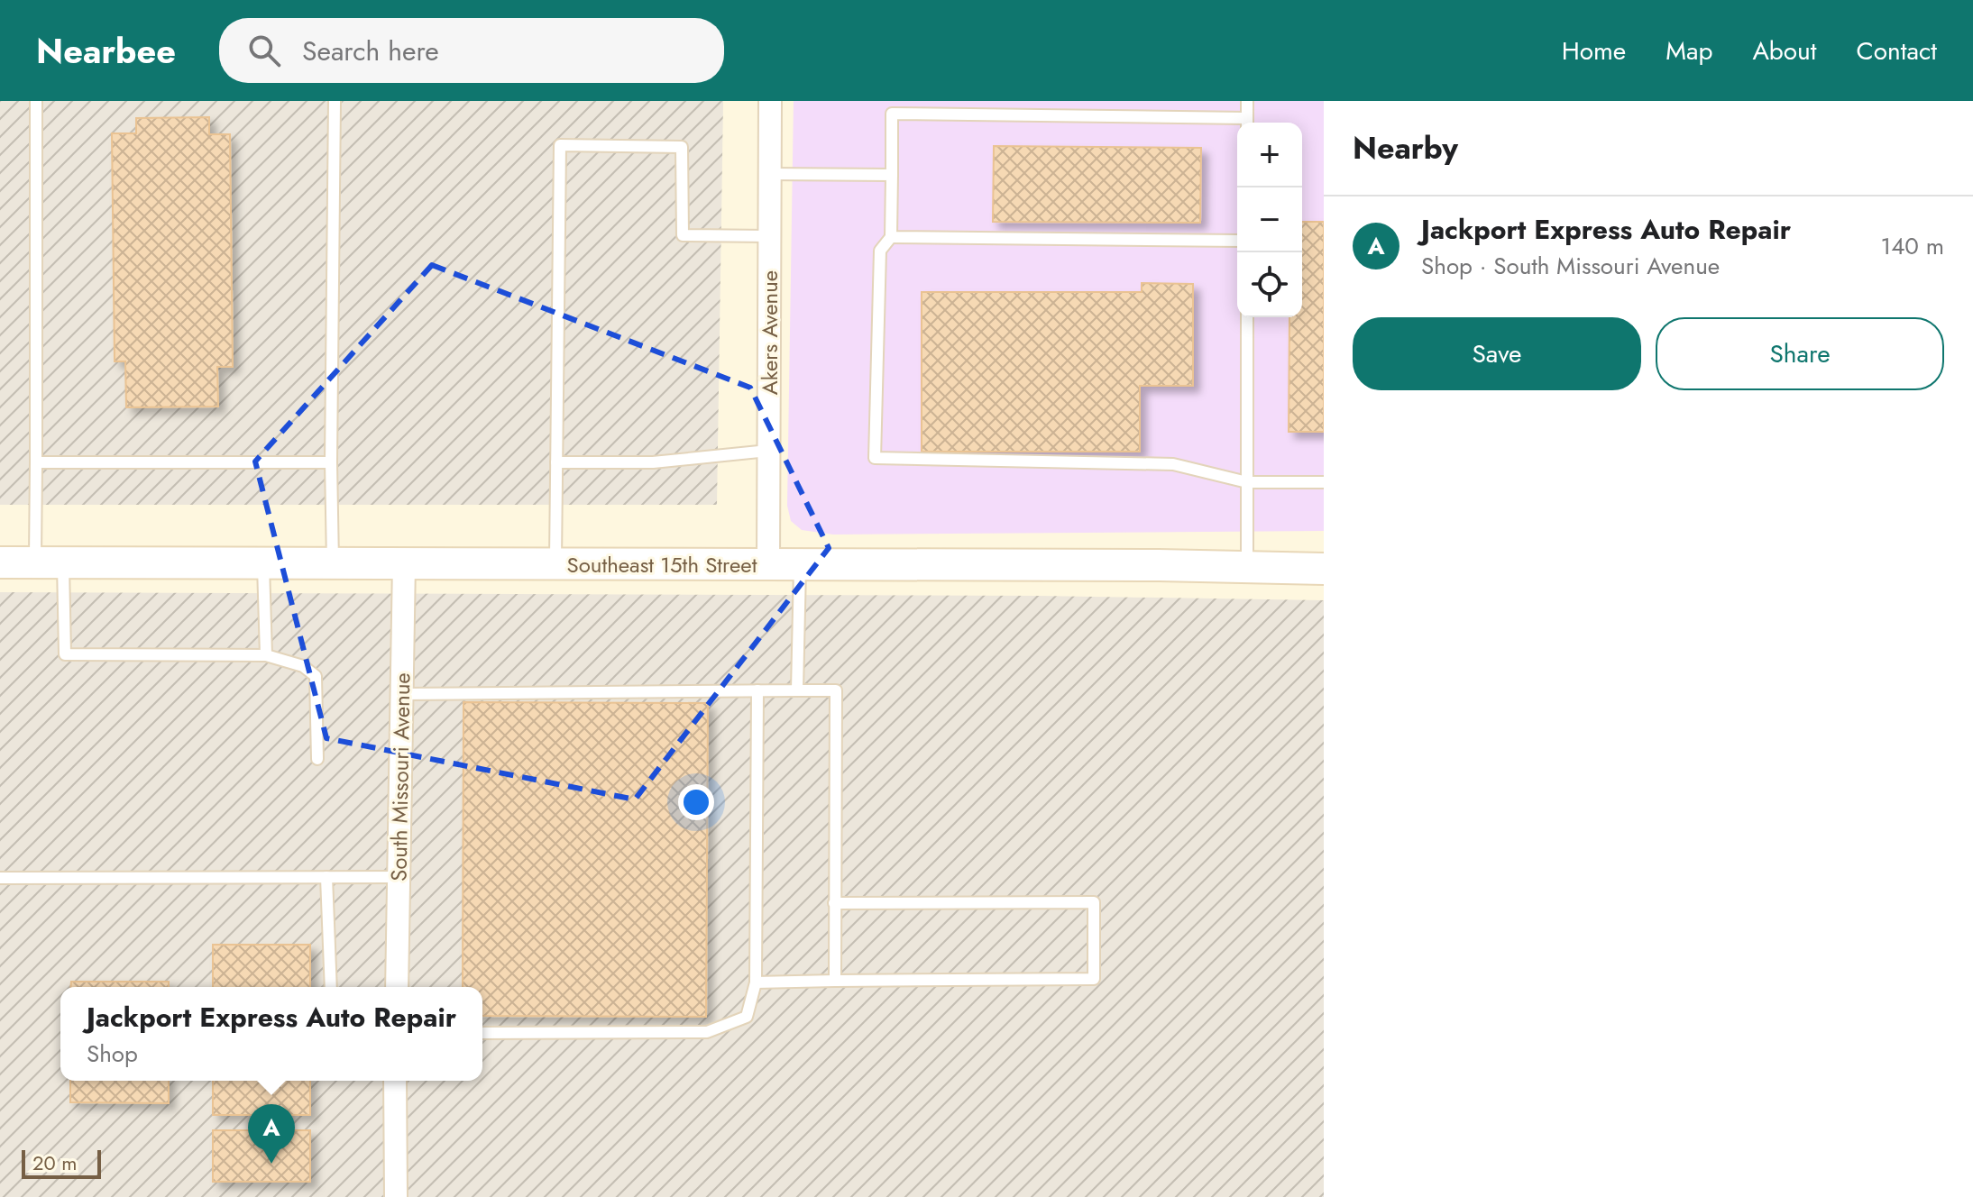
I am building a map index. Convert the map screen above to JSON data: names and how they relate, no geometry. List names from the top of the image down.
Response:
{
  "streets": {
    "main road": ["Southeast 15th Street"],
    "street": ["Akers Avenue", "South Missouri Avenue"]
  },
  "crossings": [
    ["Akers Avenue", "Southeast 15th Street"],
    ["Southeast 15th Street", "South Missouri Avenue"]
  ],
  "scale_bar": "20 m",
  "page": {
    "header": "Nearbee",
    "search": "Search here",
    "nav": [
      "Home",
      "Map",
      "About",
      "Contact"
    ],
    "heading": "Nearby",
    "map_buttons": ["+", "−"],
    "list": [
      {
        "mark": "A",
        "name": "Jackport Express Auto Repair",
        "note": "Shop · South Missouri Avenue",
        "value": "140 m"
      }
    ],
    "buttons": ["Save", "Share"],
    "popup": ["Jackport Express Auto Repair", "Shop"],
    "pins": "A",
    "scale": "20 m"
  }
}
